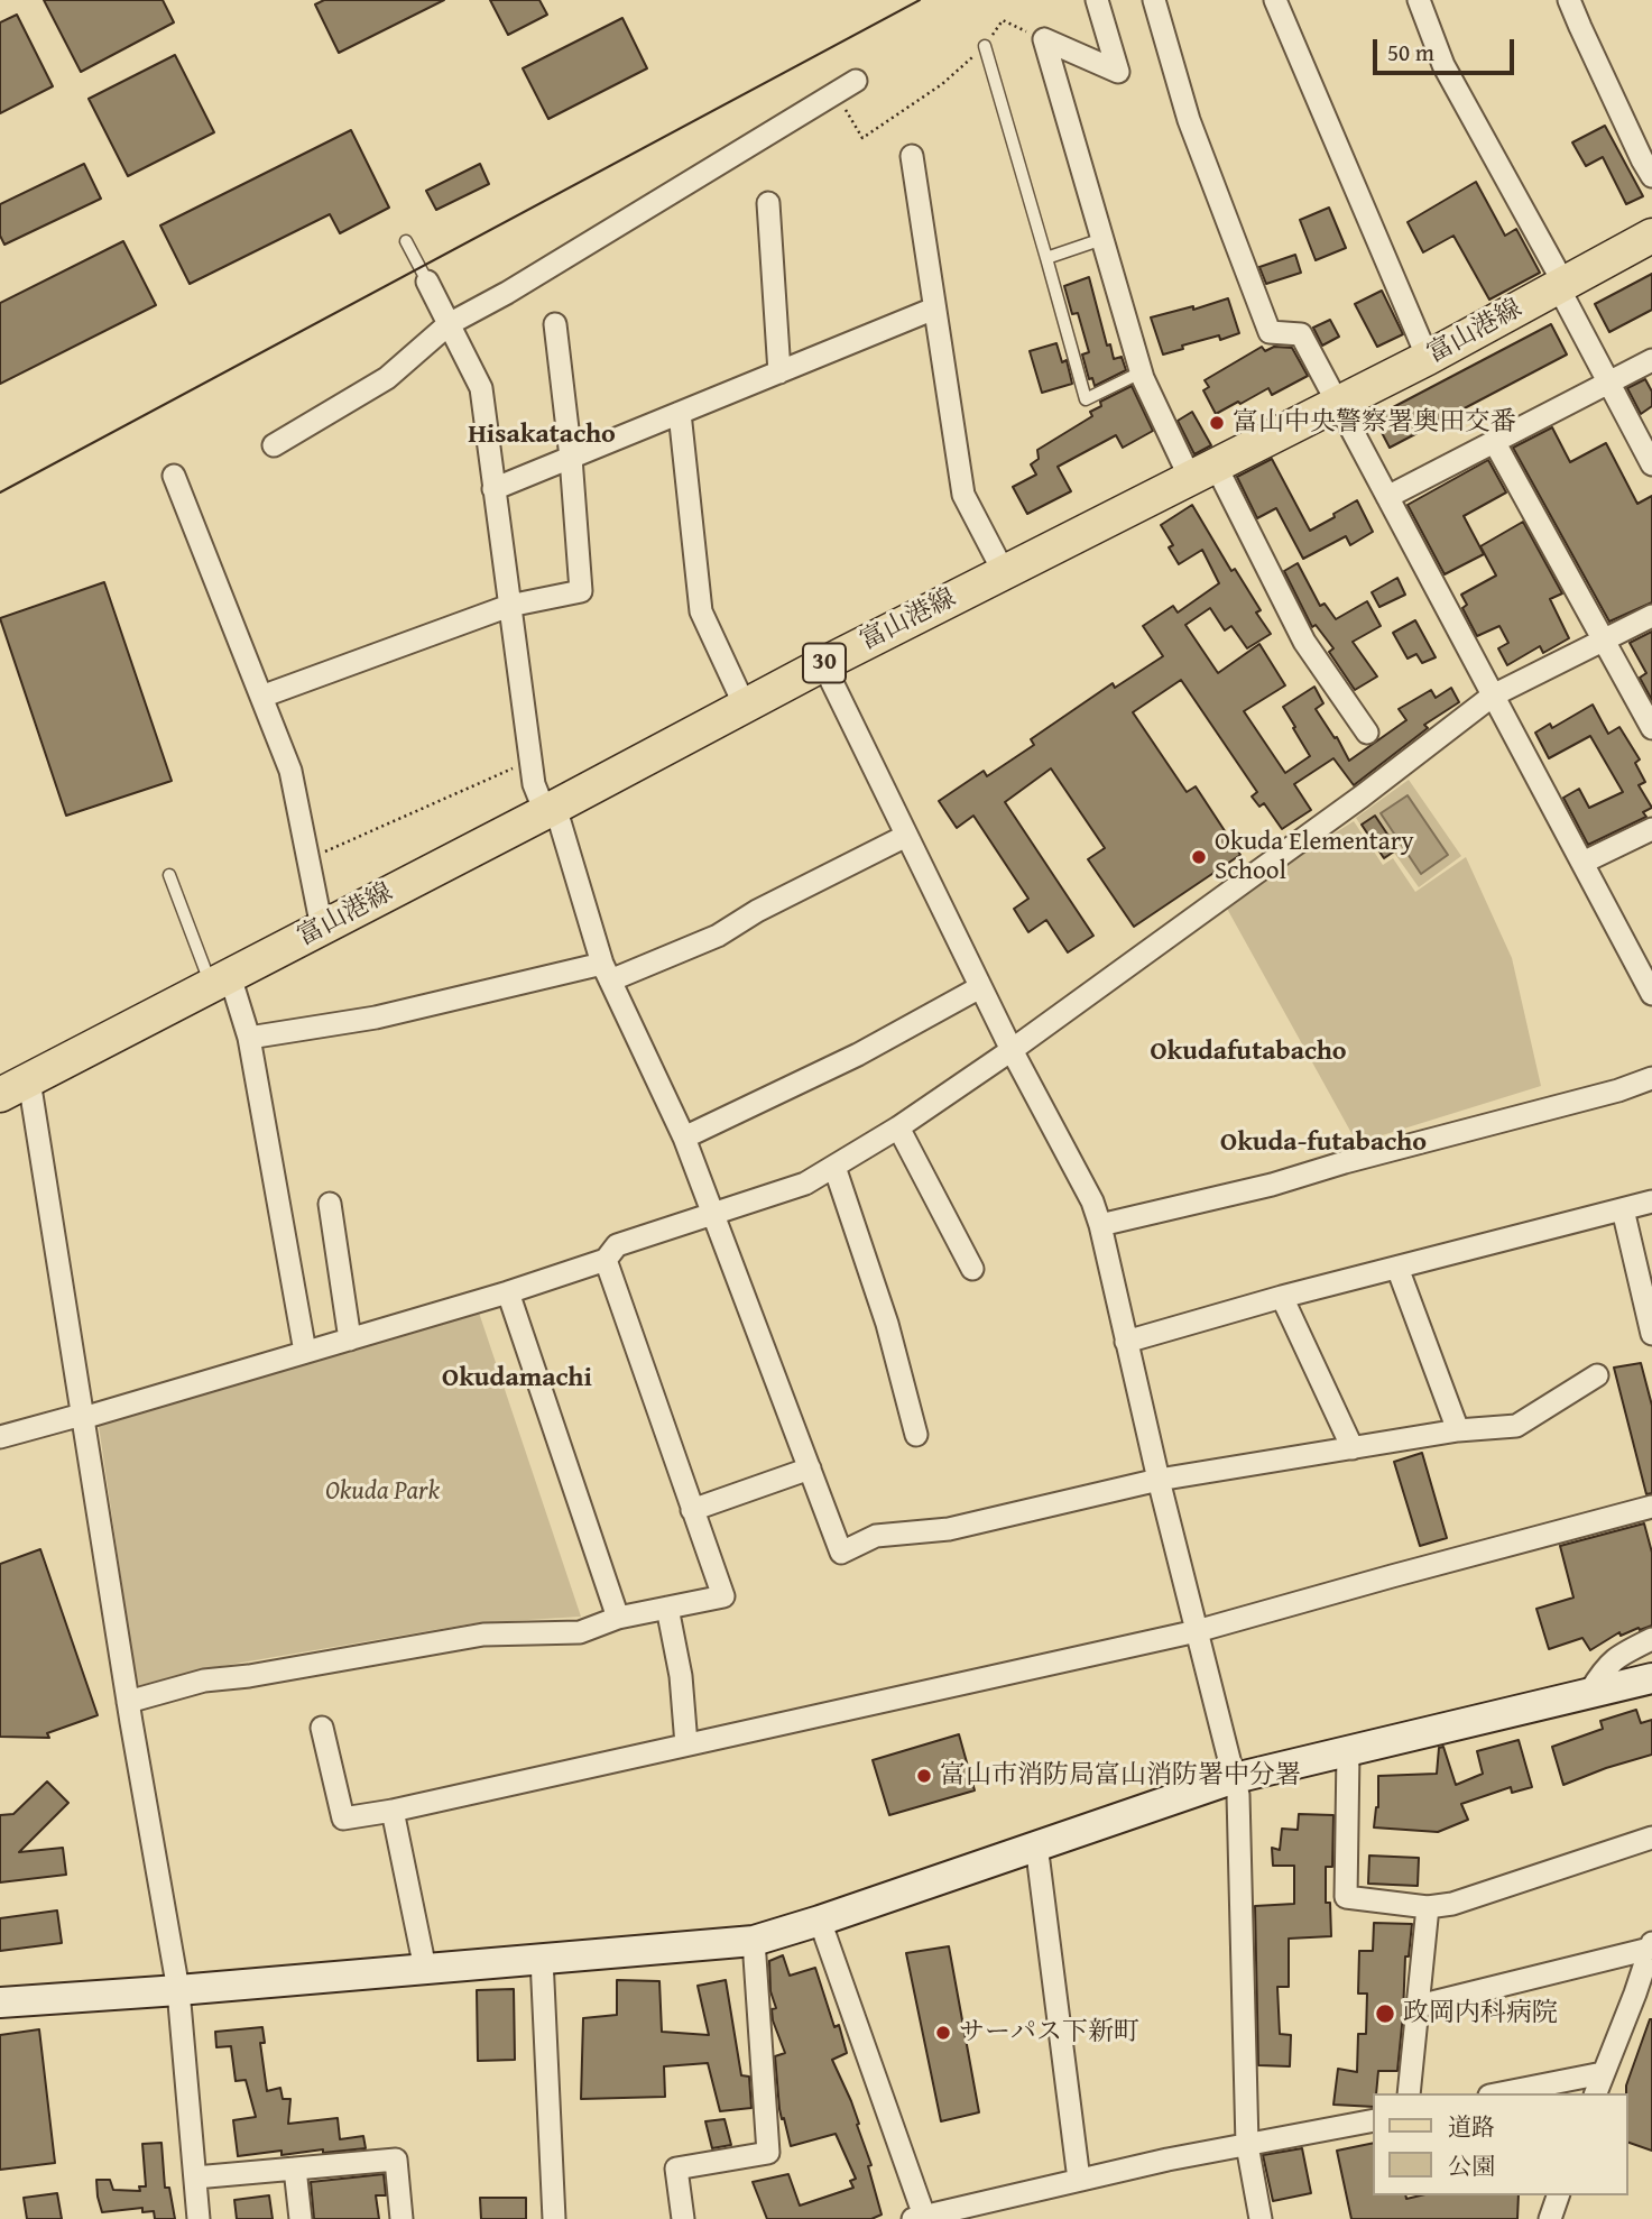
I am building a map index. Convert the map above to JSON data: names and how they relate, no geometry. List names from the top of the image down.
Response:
{
  "streets": {
    "main road": ["富山港線", "30"]
  },
  "districts": [
    "Hisakatacho",
    "Okudafutabacho",
    "Okuda-futabacho",
    "Okudamachi"
  ],
  "parks": ["Okuda Park"],
  "places": [
    "富山中央警察署奥田交番",
    "Okuda Elementary School",
    "富山市消防局富山消防署中分署",
    "政岡内科病院",
    "サーパス下新町"
  ],
  "legend": ["道路", "公園"],
  "scale_bar": "50 m"
}
